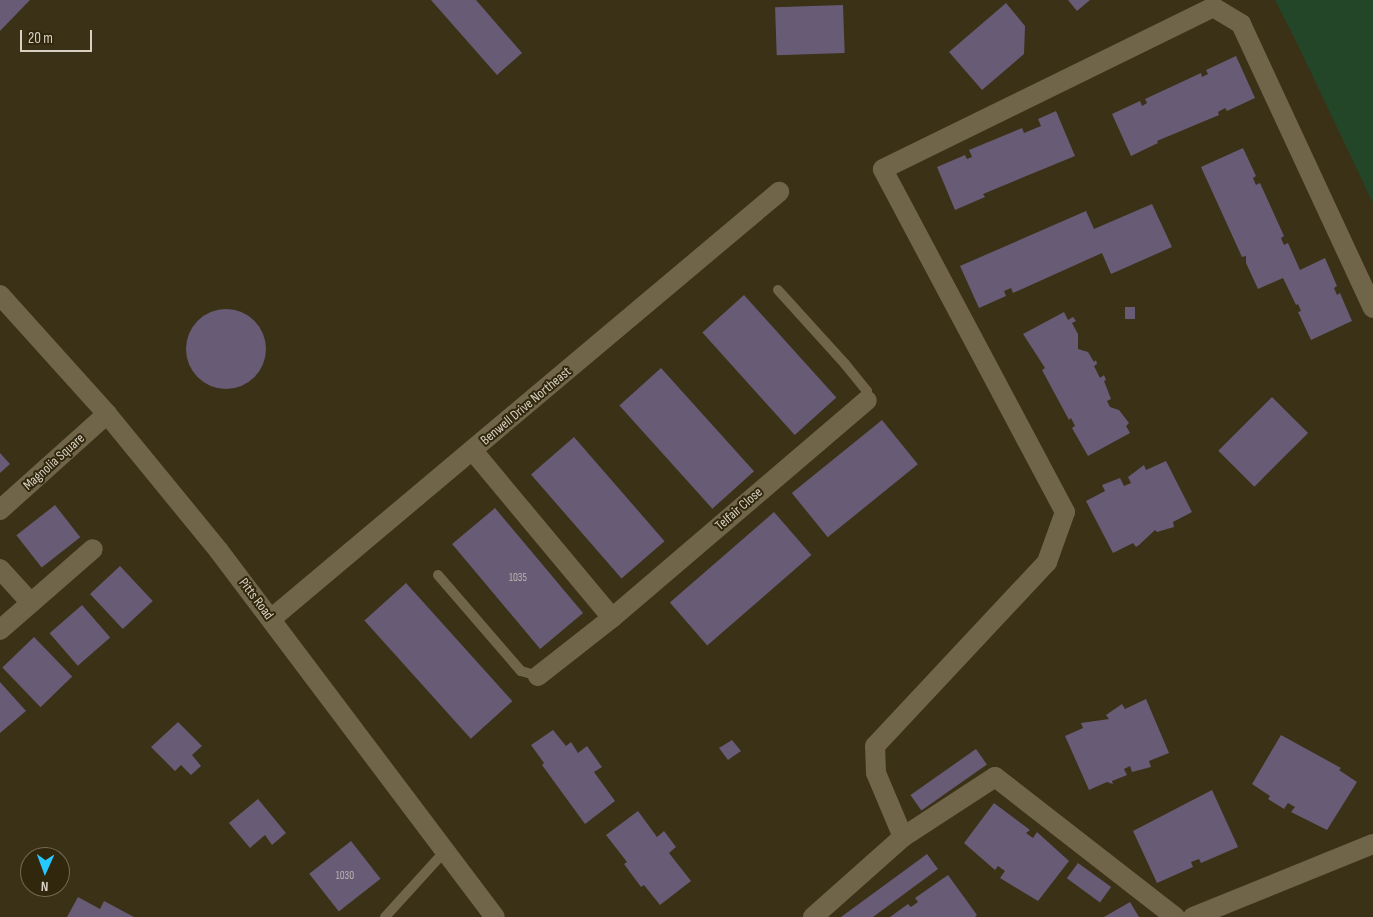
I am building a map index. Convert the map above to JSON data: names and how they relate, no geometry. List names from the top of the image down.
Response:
{
  "streets": {
    "street": [
      "Benwell Drive Northeast",
      "Magnolia Square",
      "Telfair Close",
      "Pitts Road"
    ]
  },
  "crossings": [
    ["Benwell Drive Northeast", "Pitts Road"],
    ["Magnolia Square", "Pitts Road"]
  ],
  "house_numbers": ["1035", "1030"],
  "scale_bar": "20 m",
  "north": "bottom"
}
